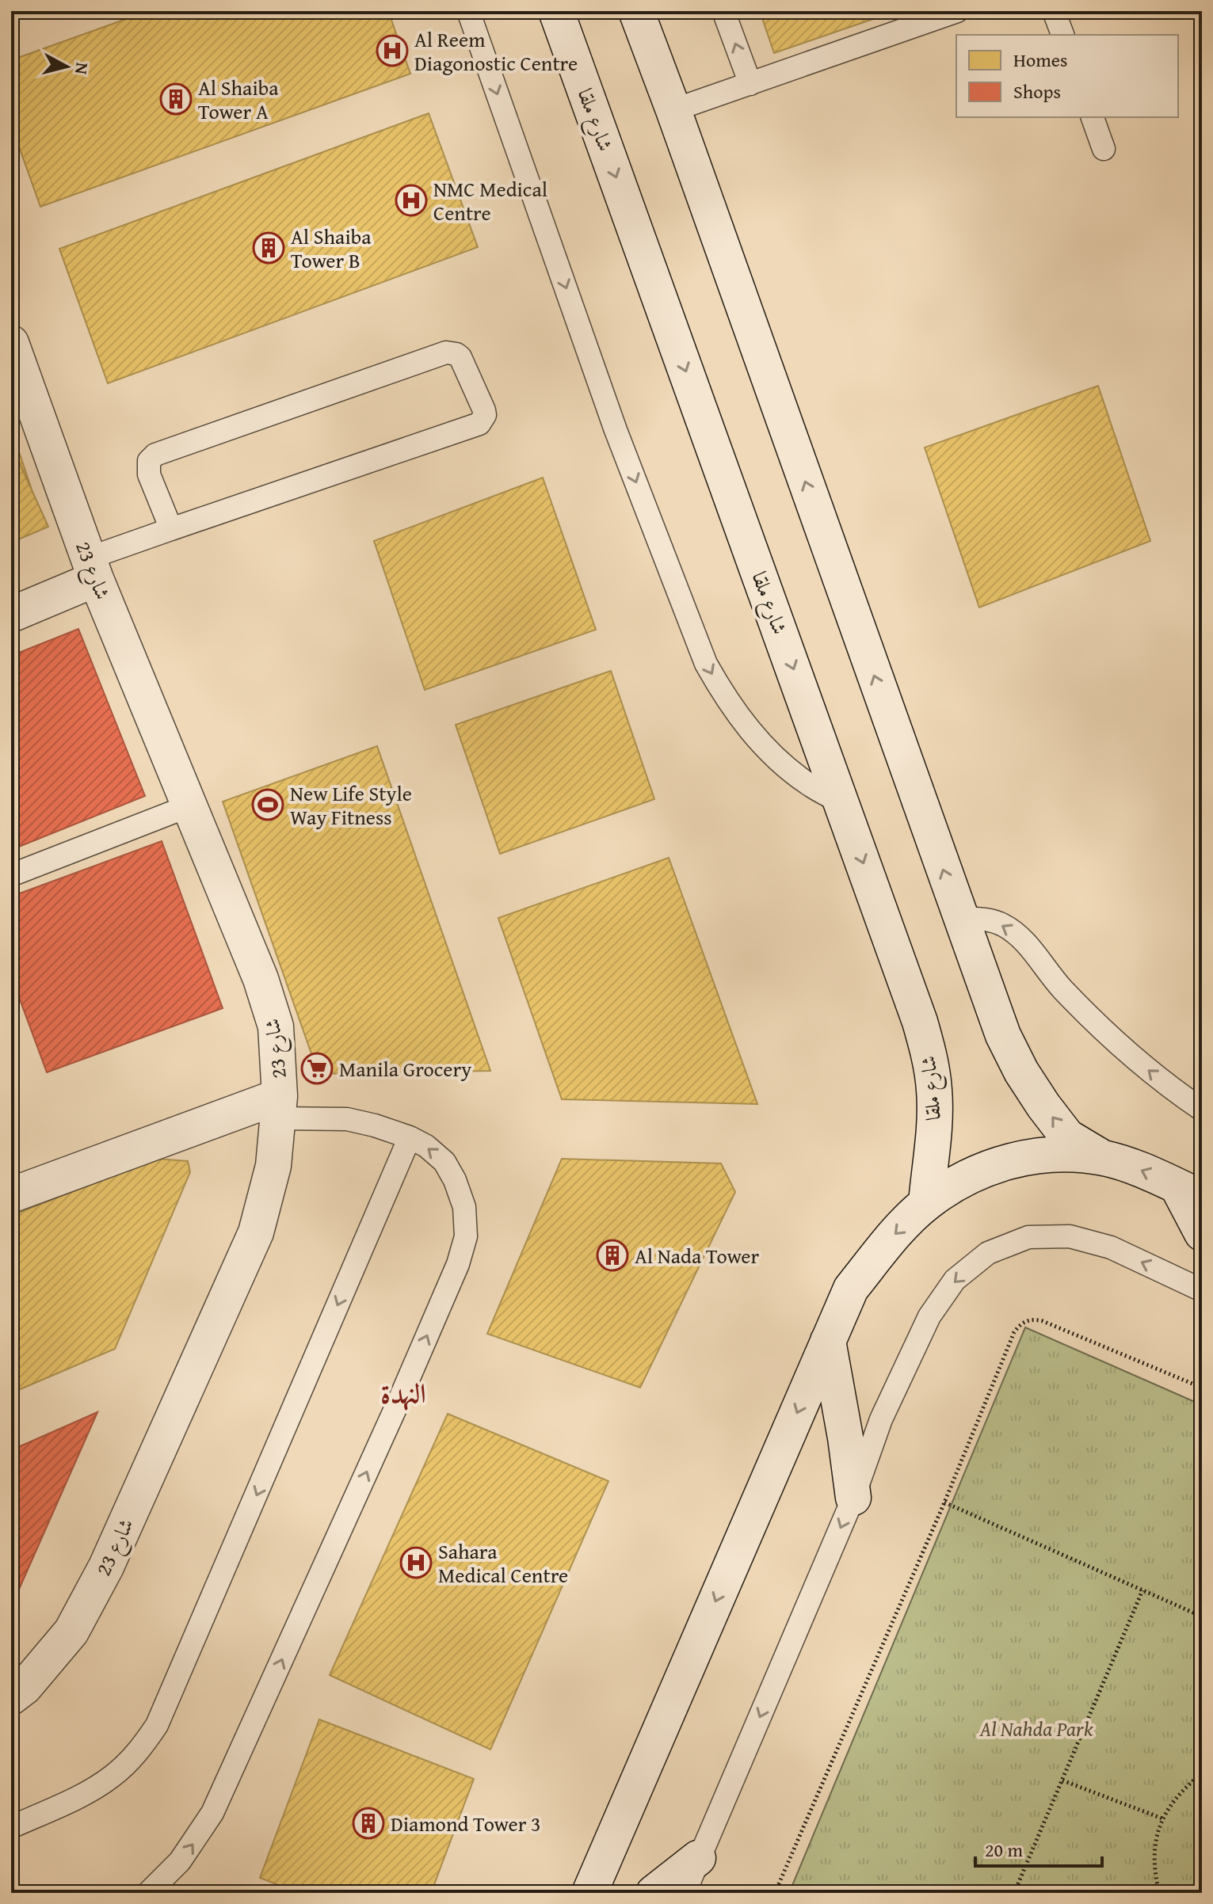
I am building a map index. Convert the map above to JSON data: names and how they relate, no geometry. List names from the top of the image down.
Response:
{
  "streets": {
    "street": ["شارع ملقا", "شارع 23"]
  },
  "districts": ["النهدة"],
  "parks": ["Al Nahda Park"],
  "places": {
    "hospital": ["Al Reem Diagonostic Centre", "NMC Medical Centre", "Sahara Medical Centre"],
    "building": [
      "Al Shaiba Tower A",
      "Al Shaiba Tower B",
      "Al Nada Tower",
      "Diamond Tower 3"
    ],
    "sports": ["New Life Style Way Fitness"],
    "supermarket": ["Manila Grocery"]
  },
  "legend": ["Homes", "Shops"],
  "scale_bar": "20 m",
  "north": "right"
}
